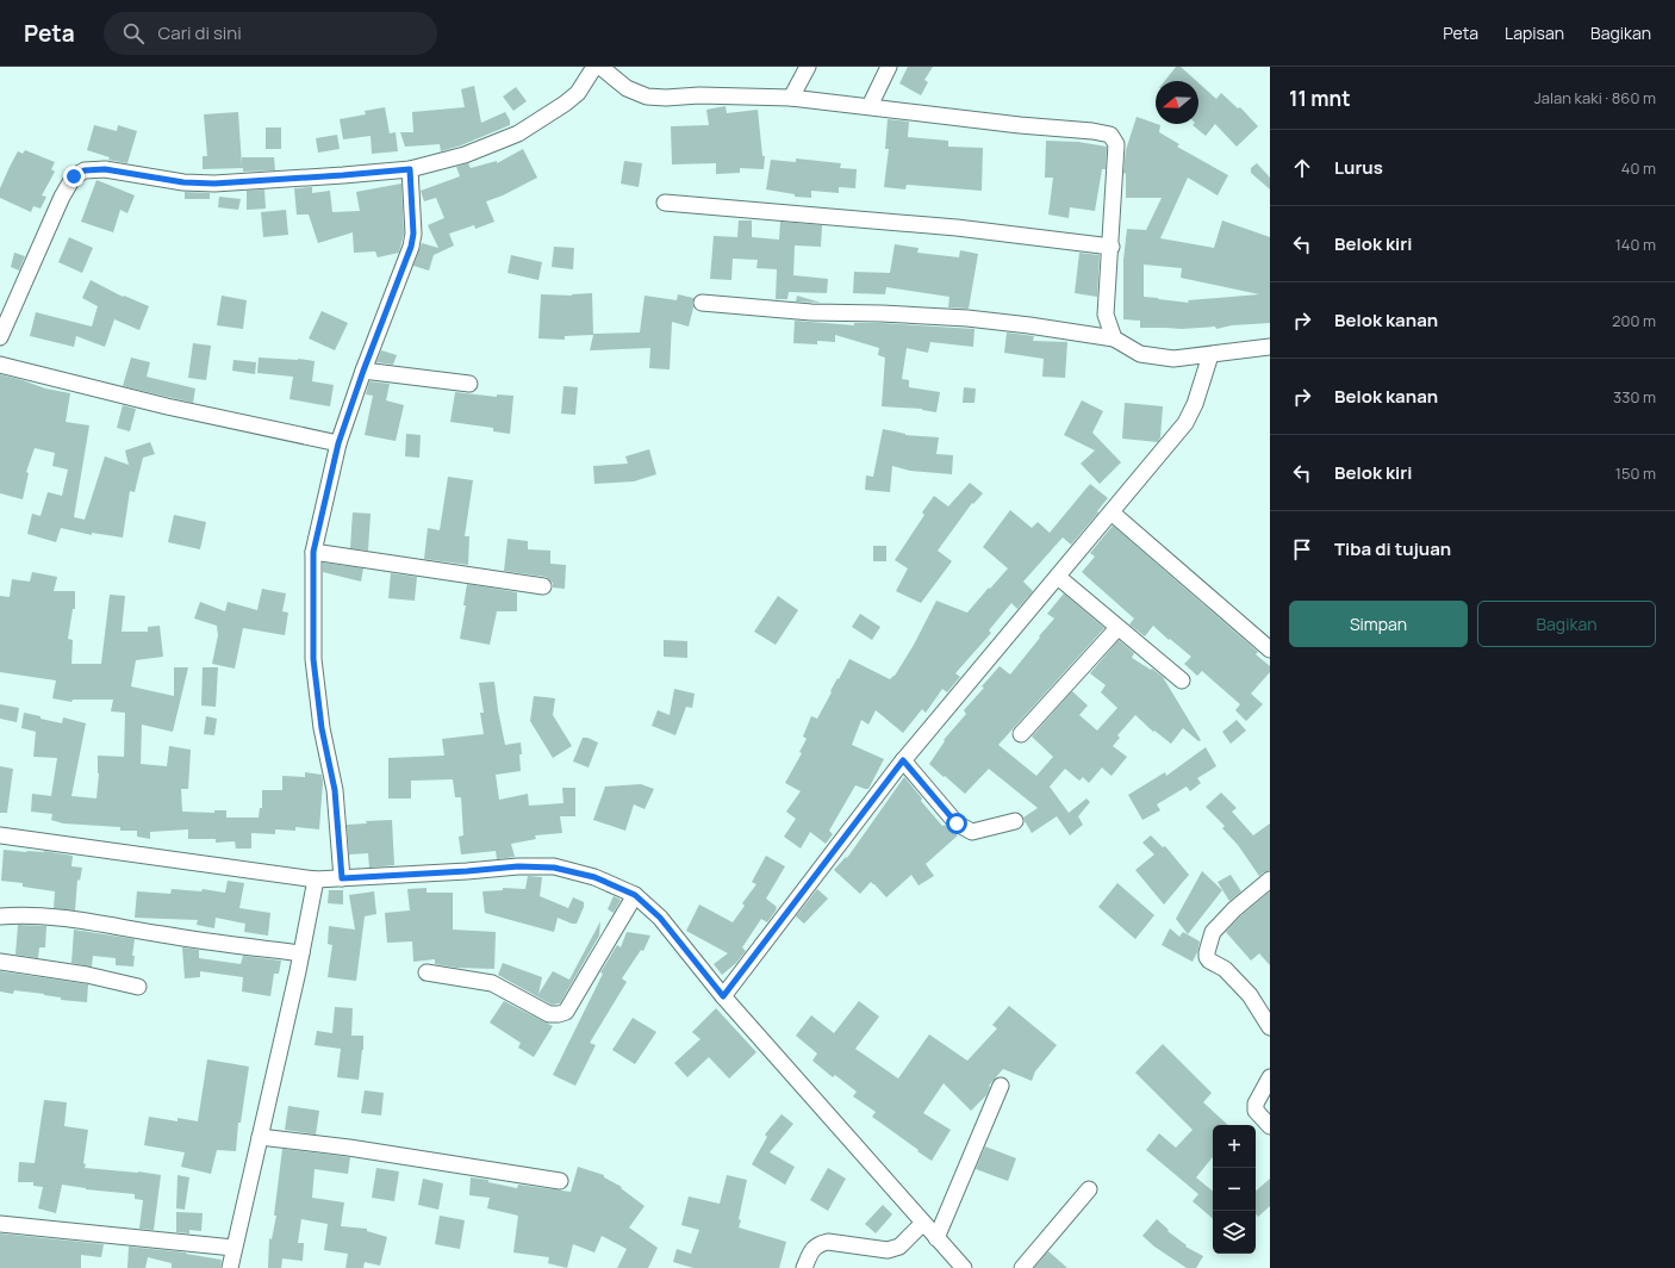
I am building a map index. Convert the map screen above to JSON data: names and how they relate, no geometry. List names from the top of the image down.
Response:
{
  "north": "left",
  "page": {
    "header": "Peta",
    "search": "Cari di sini",
    "nav": ["Peta", "Lapisan", "Bagikan"],
    "heading": ["11 mnt", "Jalan kaki · 860 m"],
    "list": [
      ["Lurus", "40 m"],
      ["Belok kiri", "140 m"],
      ["Belok kanan", "200 m"],
      ["Belok kanan", "330 m"],
      ["Belok kiri", "150 m"],
      "Tiba di tujuan"
    ],
    "buttons": ["Simpan", "Bagikan"],
    "map_buttons": ["+", "−"]
  }
}
